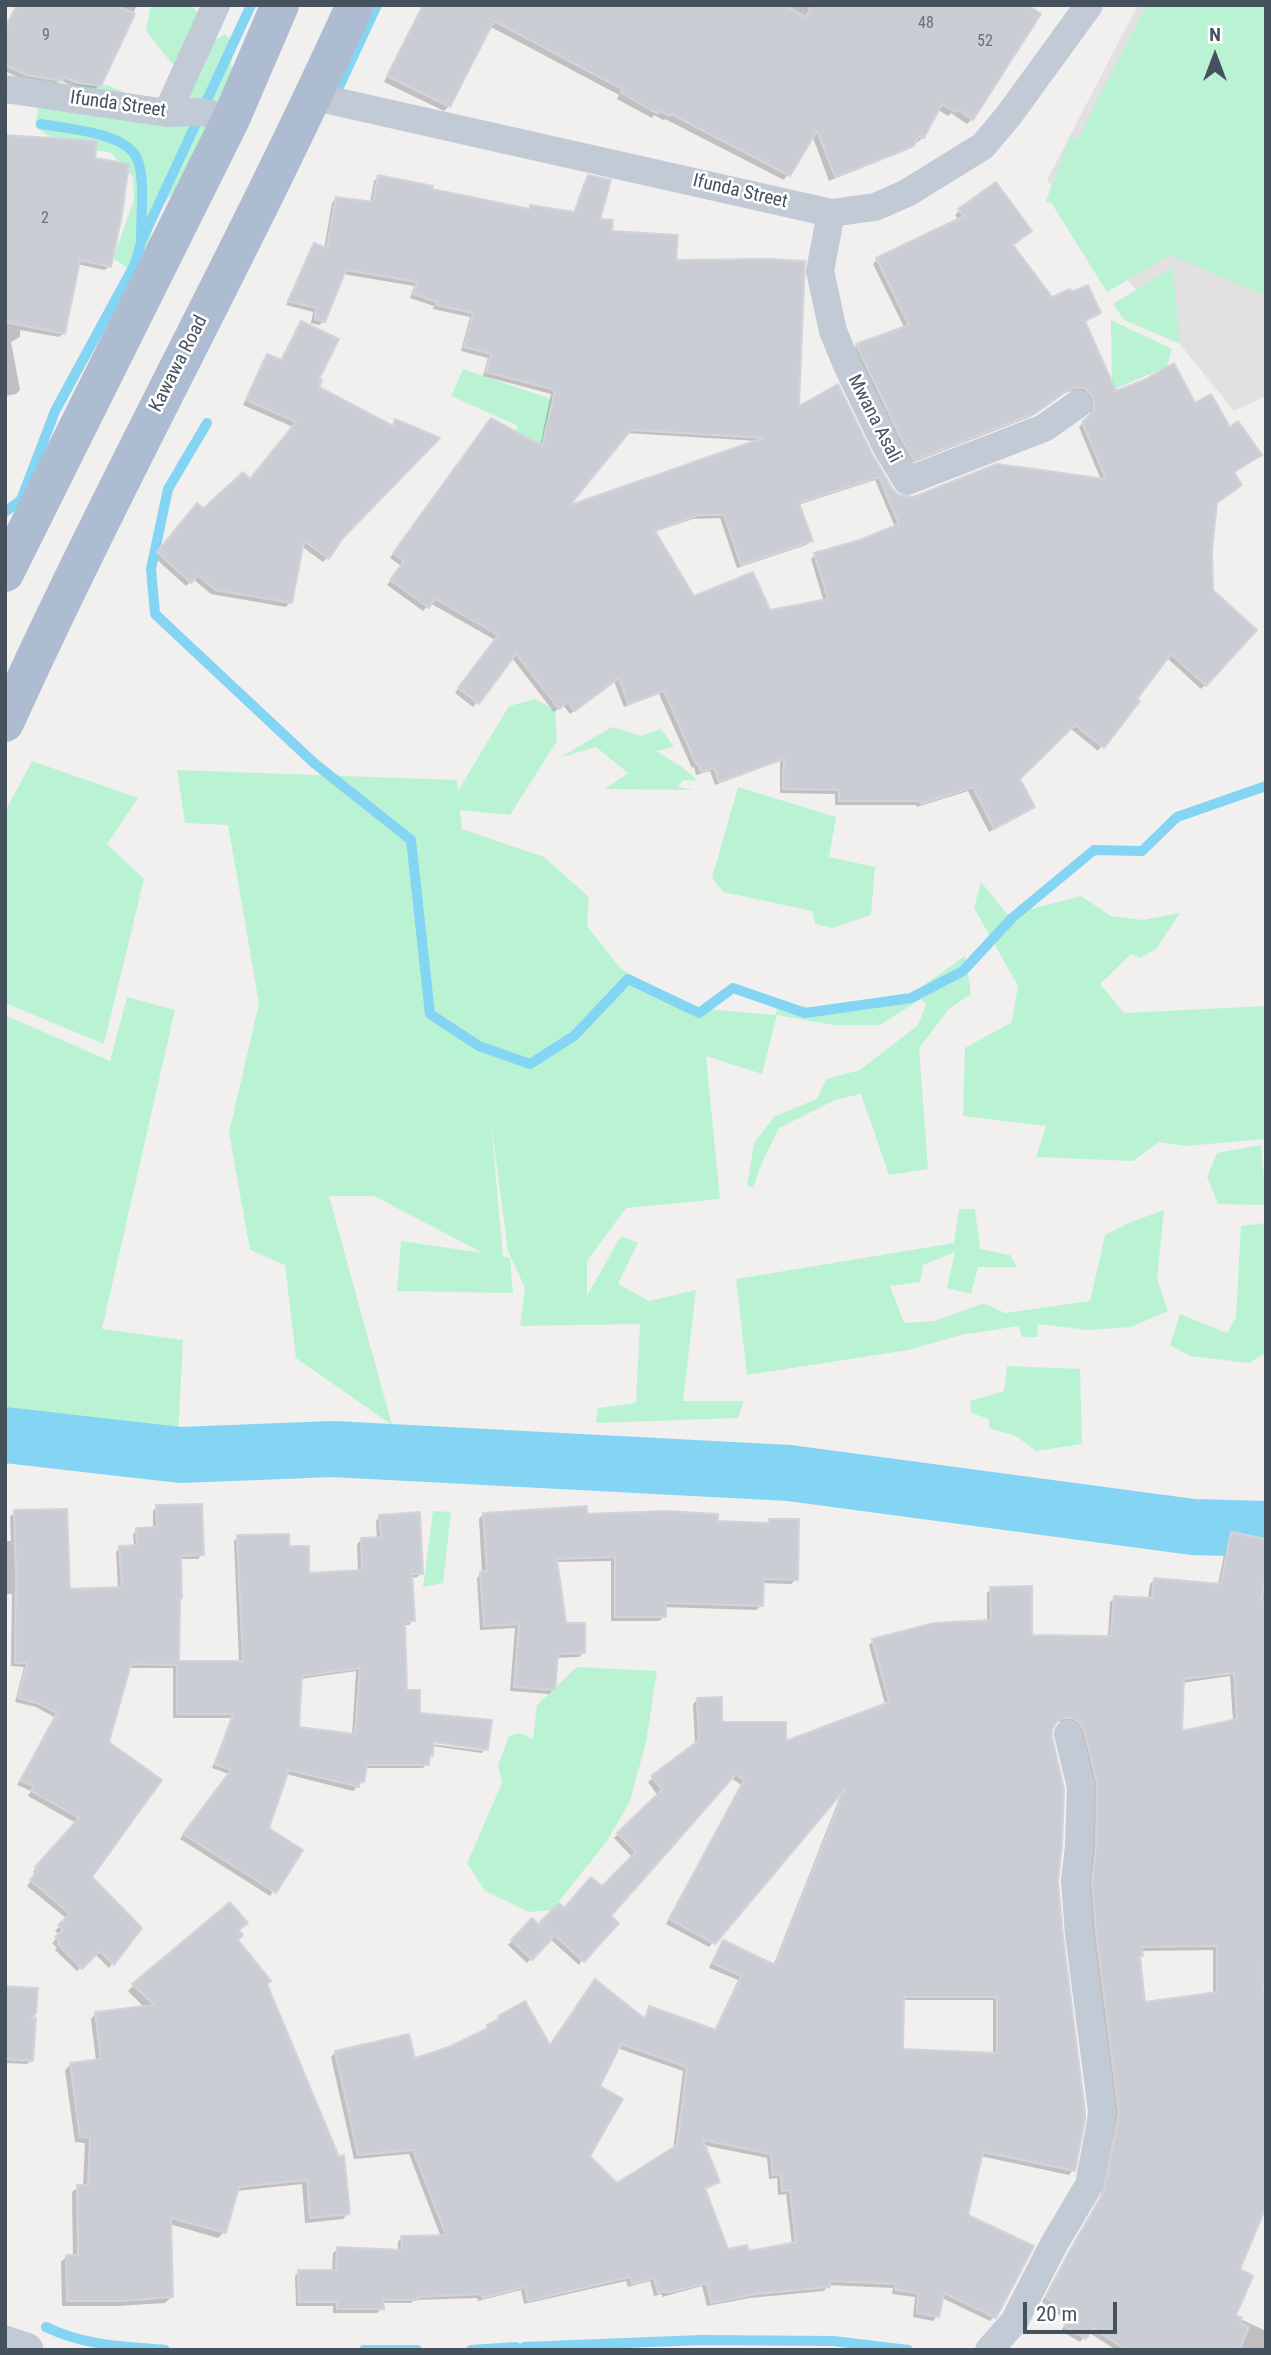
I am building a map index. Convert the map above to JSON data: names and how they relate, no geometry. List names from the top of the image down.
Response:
{
  "streets": {
    "main road": ["Kawawa Road"],
    "street": ["Ifunda Street", "Mwana Asali"]
  },
  "crossings": [
    ["Ifunda Street", "Kawawa Road"],
    ["Ifunda Street", "Mwana Asali"]
  ],
  "house_numbers": [
    "48",
    "9",
    "52",
    "2"
  ],
  "scale_bar": "20 m",
  "north": "top"
}
